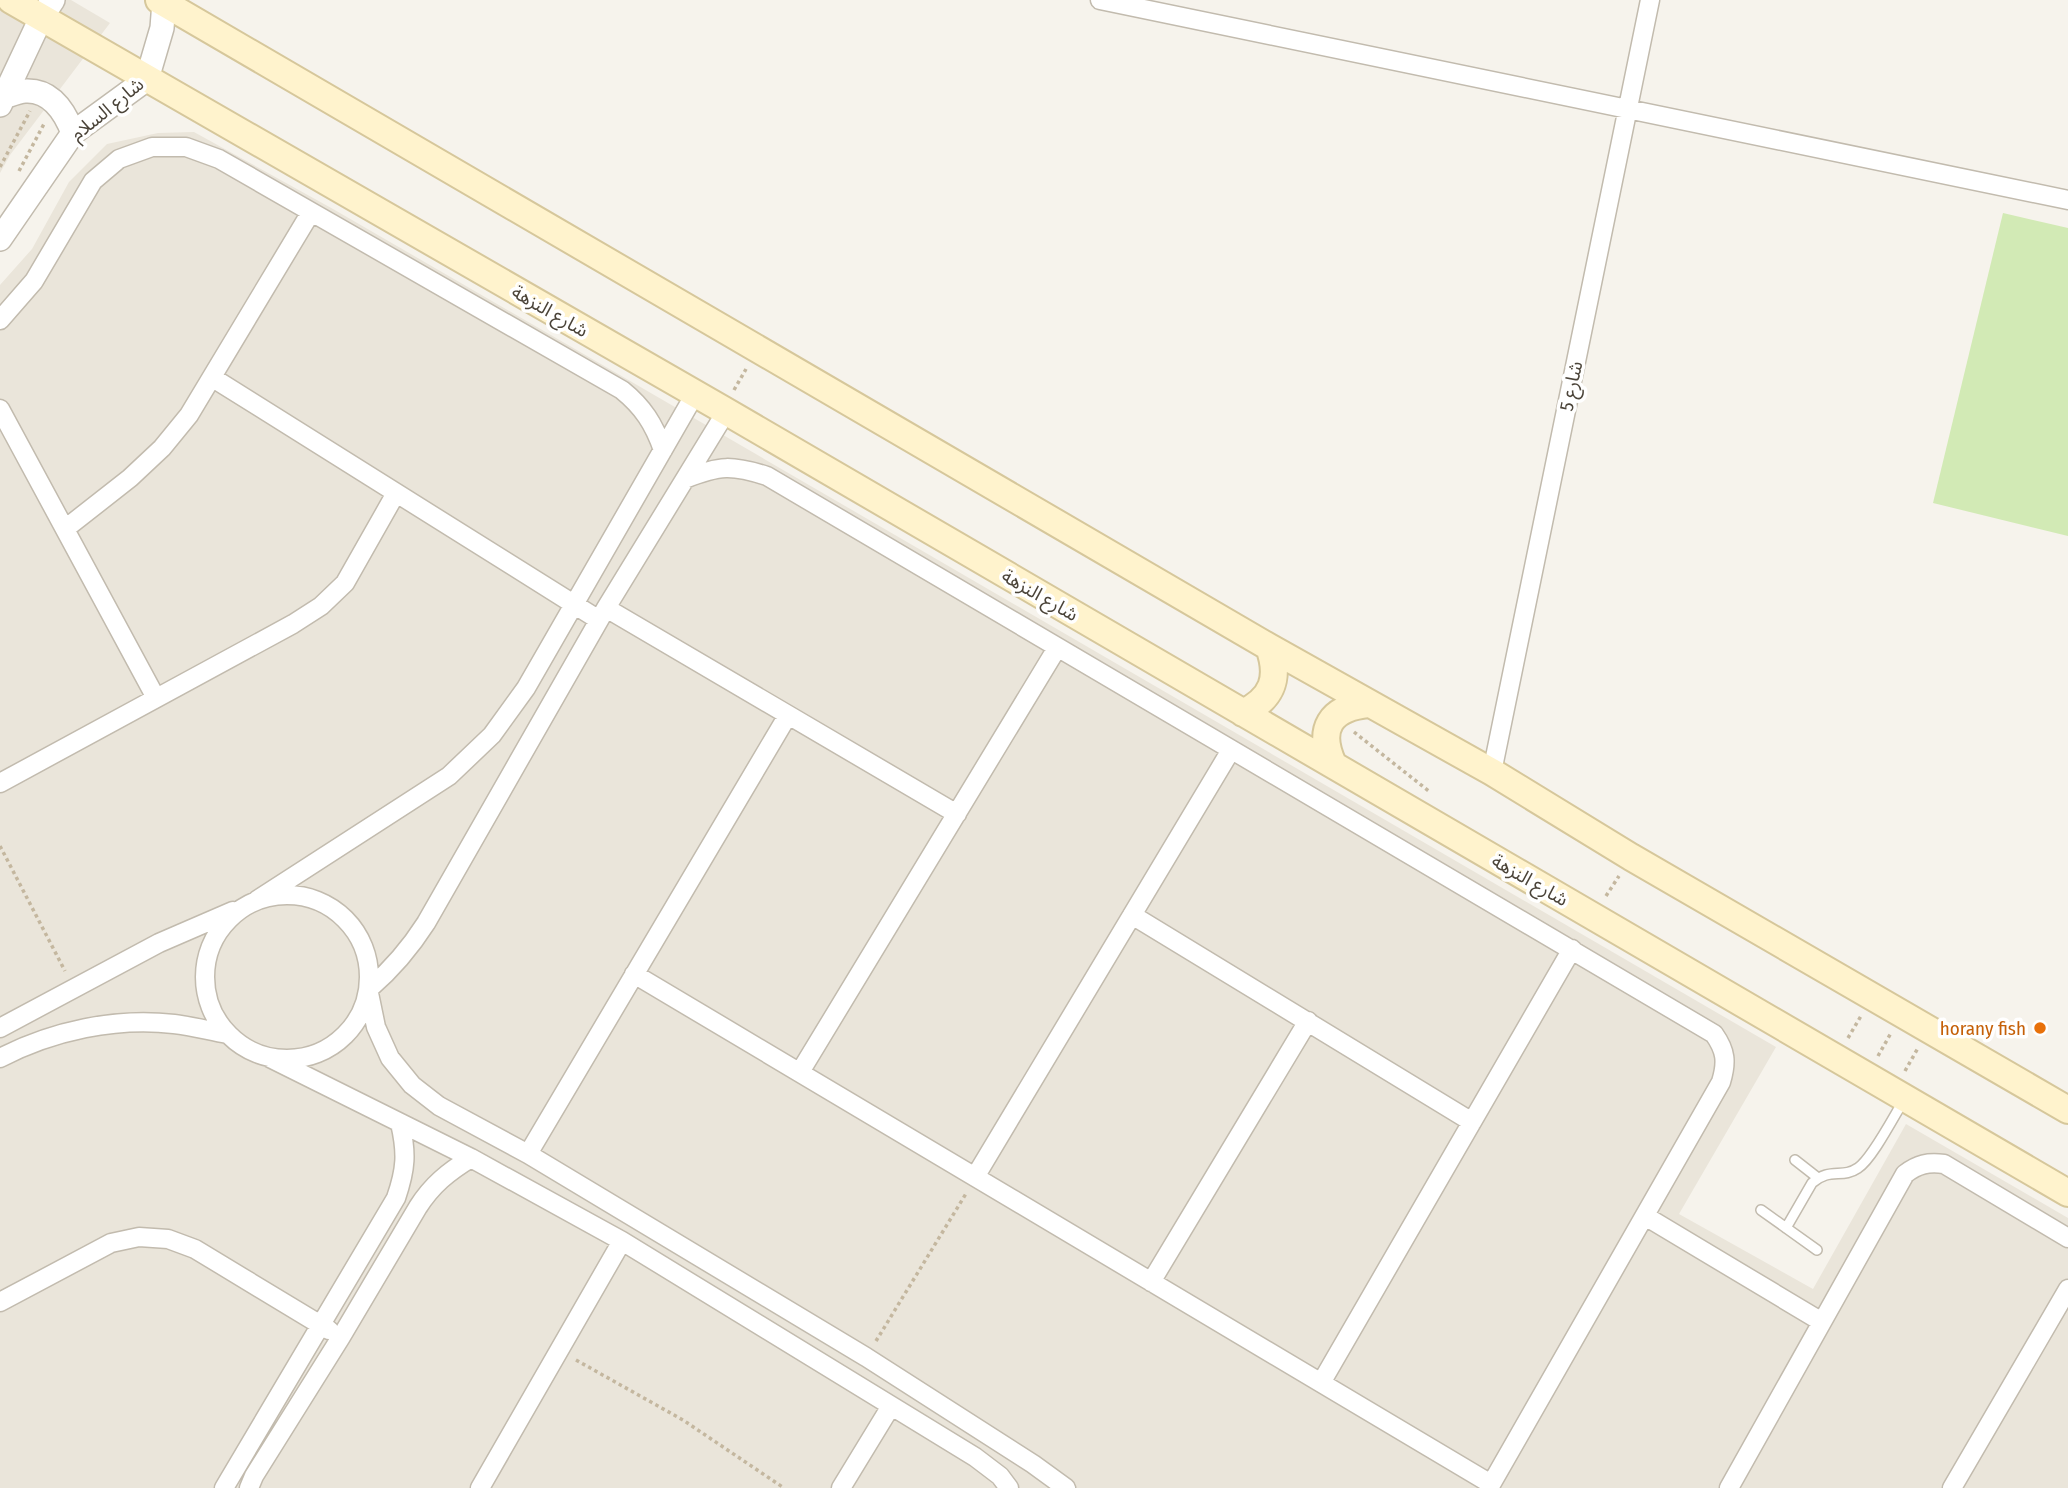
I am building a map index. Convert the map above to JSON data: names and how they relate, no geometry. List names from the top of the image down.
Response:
{
  "streets": {
    "main road": ["شارع النزهة"],
    "street": ["شارع السلام", "شارع 5"]
  },
  "crossings": [
    ["شارع السلام", "شارع النزهة"]
  ],
  "places": ["horany fish"]
}
